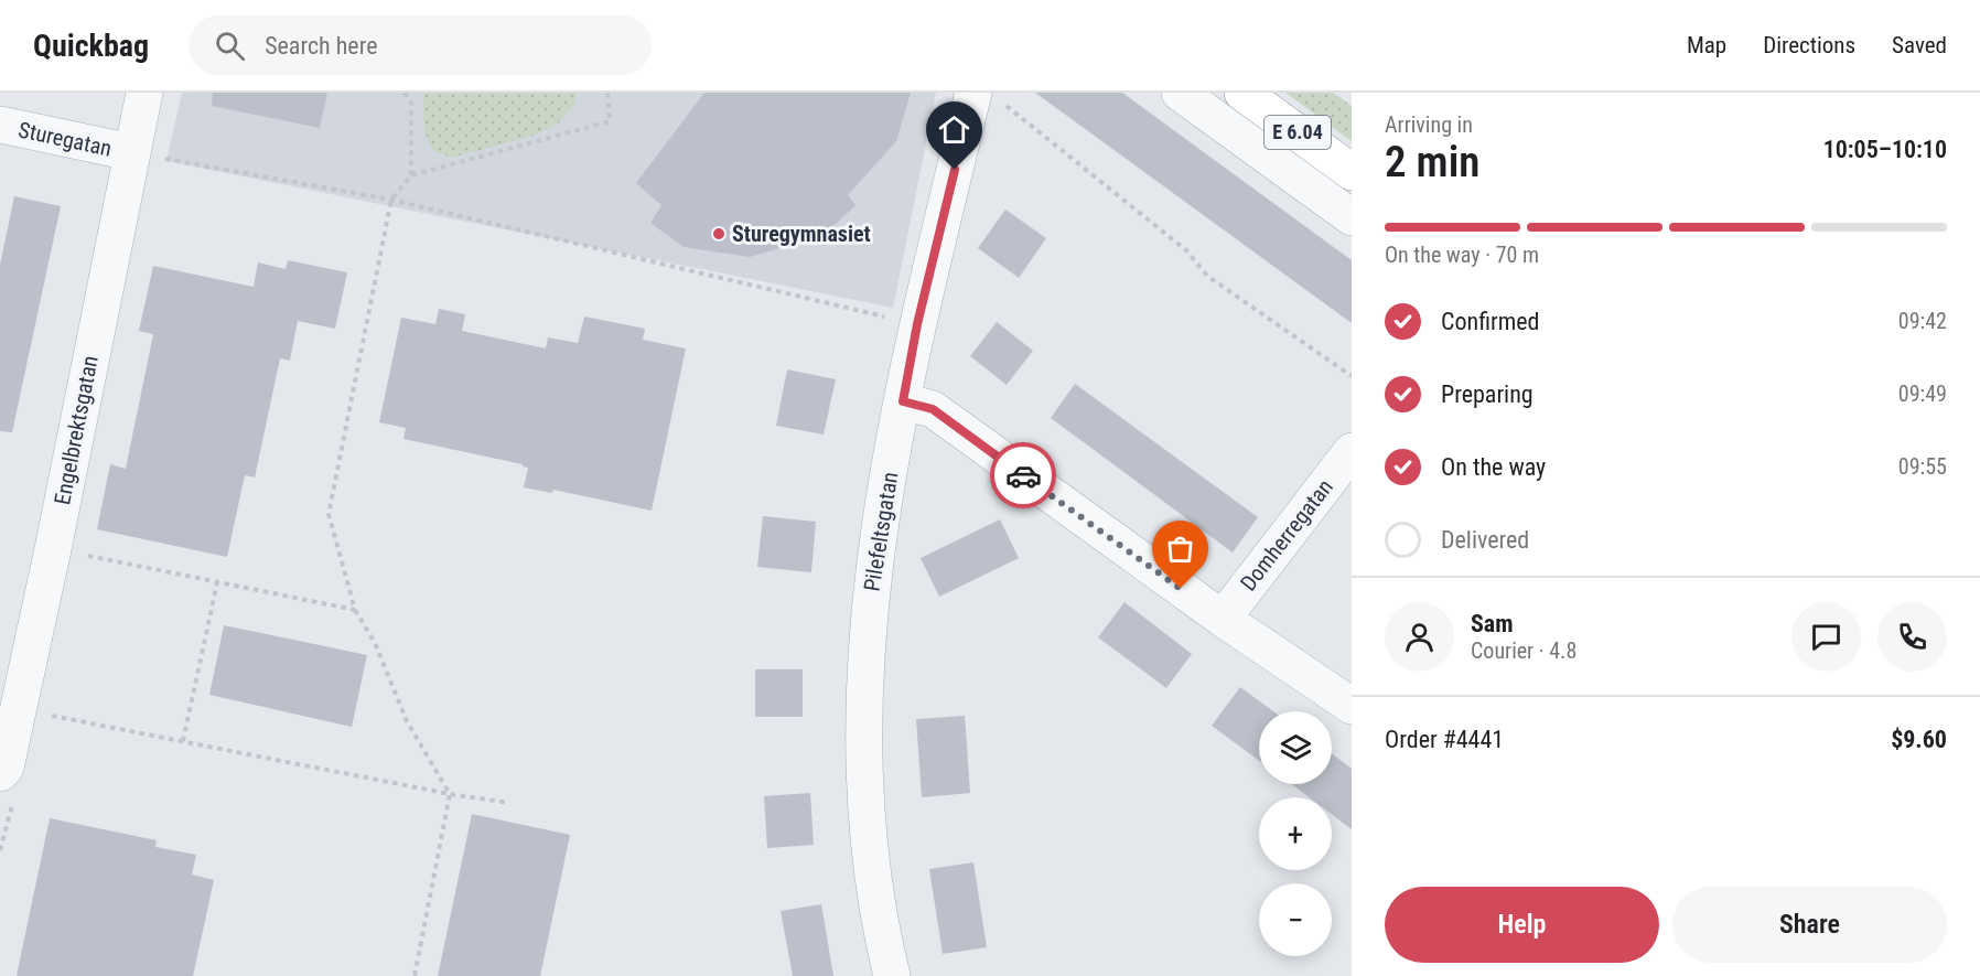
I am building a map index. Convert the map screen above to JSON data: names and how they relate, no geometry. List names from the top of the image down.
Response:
{
  "streets": {
    "highway": ["E 6.04"],
    "street": [
      "Sturegatan",
      "Engelbrektsgatan",
      "Pilefeltsgatan",
      "Domherregatan"
    ]
  },
  "crossings": [
    ["Sturegatan", "Engelbrektsgatan"]
  ],
  "places": ["Sturegymnasiet"],
  "page": {
    "header": "Quickbag",
    "search": "Search here",
    "nav": ["Map", "Directions", "Saved"],
    "heading": ["2 min", "Arriving in", "10:05–10:10"],
    "panel": [
      "Sam",
      "Courier · 4.8",
      "Order #4441",
      "$9.60"
    ],
    "bar": "On the way · 70 m",
    "list": [
      ["Confirmed", "09:42"],
      ["Preparing", "09:49"],
      ["On the way", "09:55"],
      "Delivered"
    ],
    "map_buttons": ["+", "−"],
    "buttons": ["Help", "Share"]
  }
}
